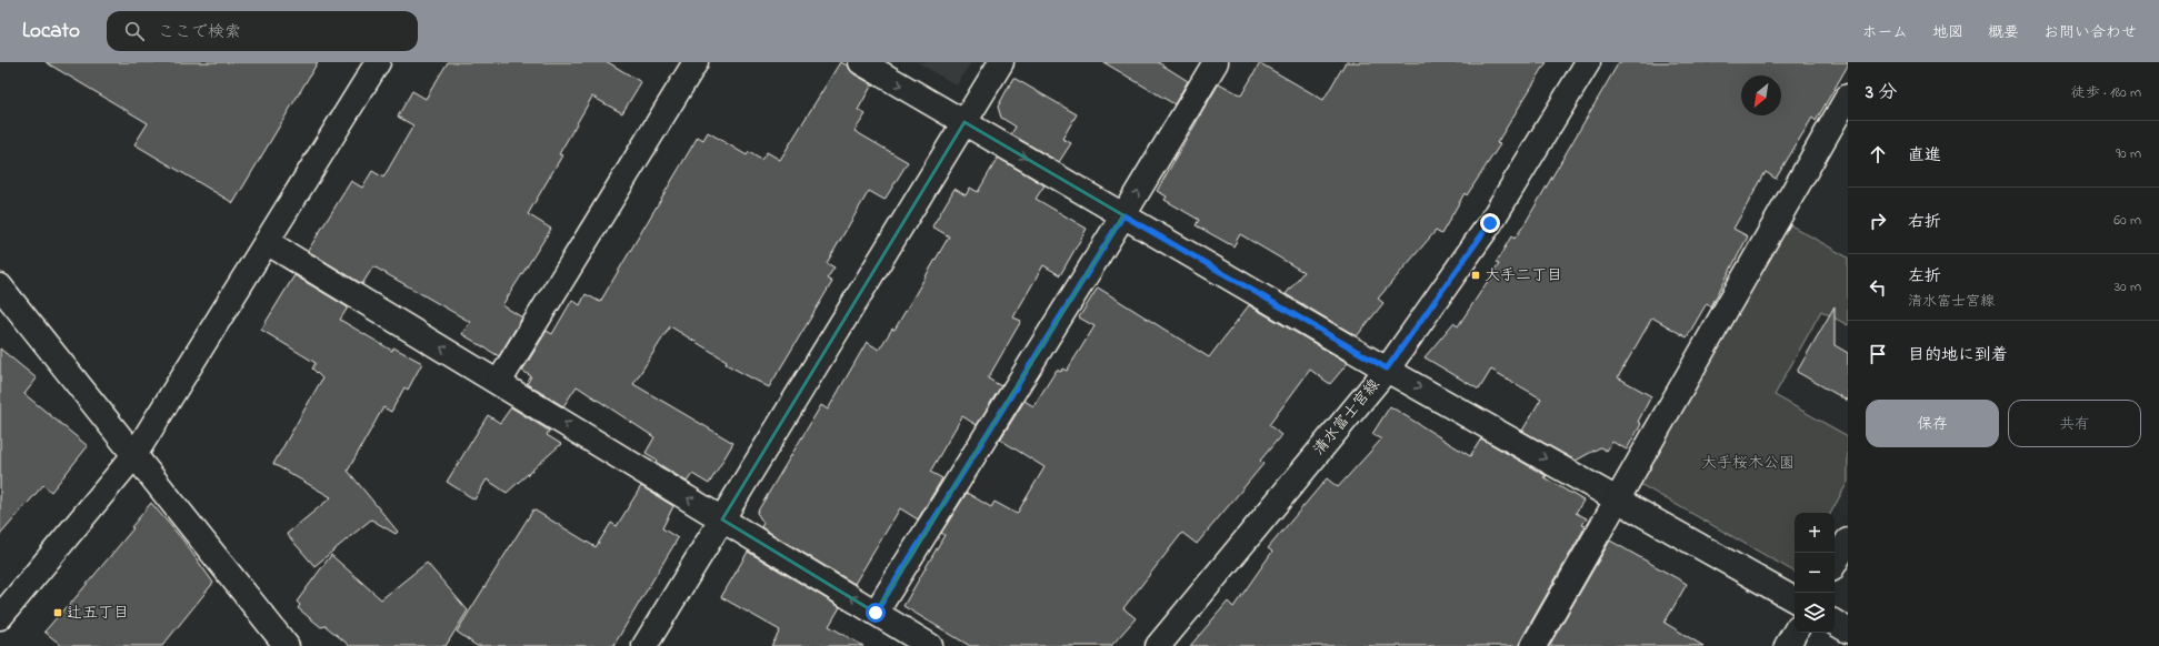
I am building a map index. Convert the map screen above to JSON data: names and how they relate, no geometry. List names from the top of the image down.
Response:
{
  "streets": {
    "street": ["清水富士宮線"]
  },
  "parks": ["大手桜木公園"],
  "places": {
    "transit": ["大手二丁目", "辻五丁目"]
  },
  "north": "bottom left",
  "page": {
    "header": "Locato",
    "search": "ここで検索",
    "nav": [
      "ホーム",
      "地図",
      "概要",
      "お問い合わせ"
    ],
    "heading": ["3 分", "徒歩 · 180 m"],
    "list": [
      ["直進", "90 m"],
      ["右折", "60 m"],
      ["左折", "清水富士宮線", "30 m"],
      "目的地に到着"
    ],
    "buttons": ["保存", "共有"],
    "map_buttons": ["+", "−"]
  }
}
